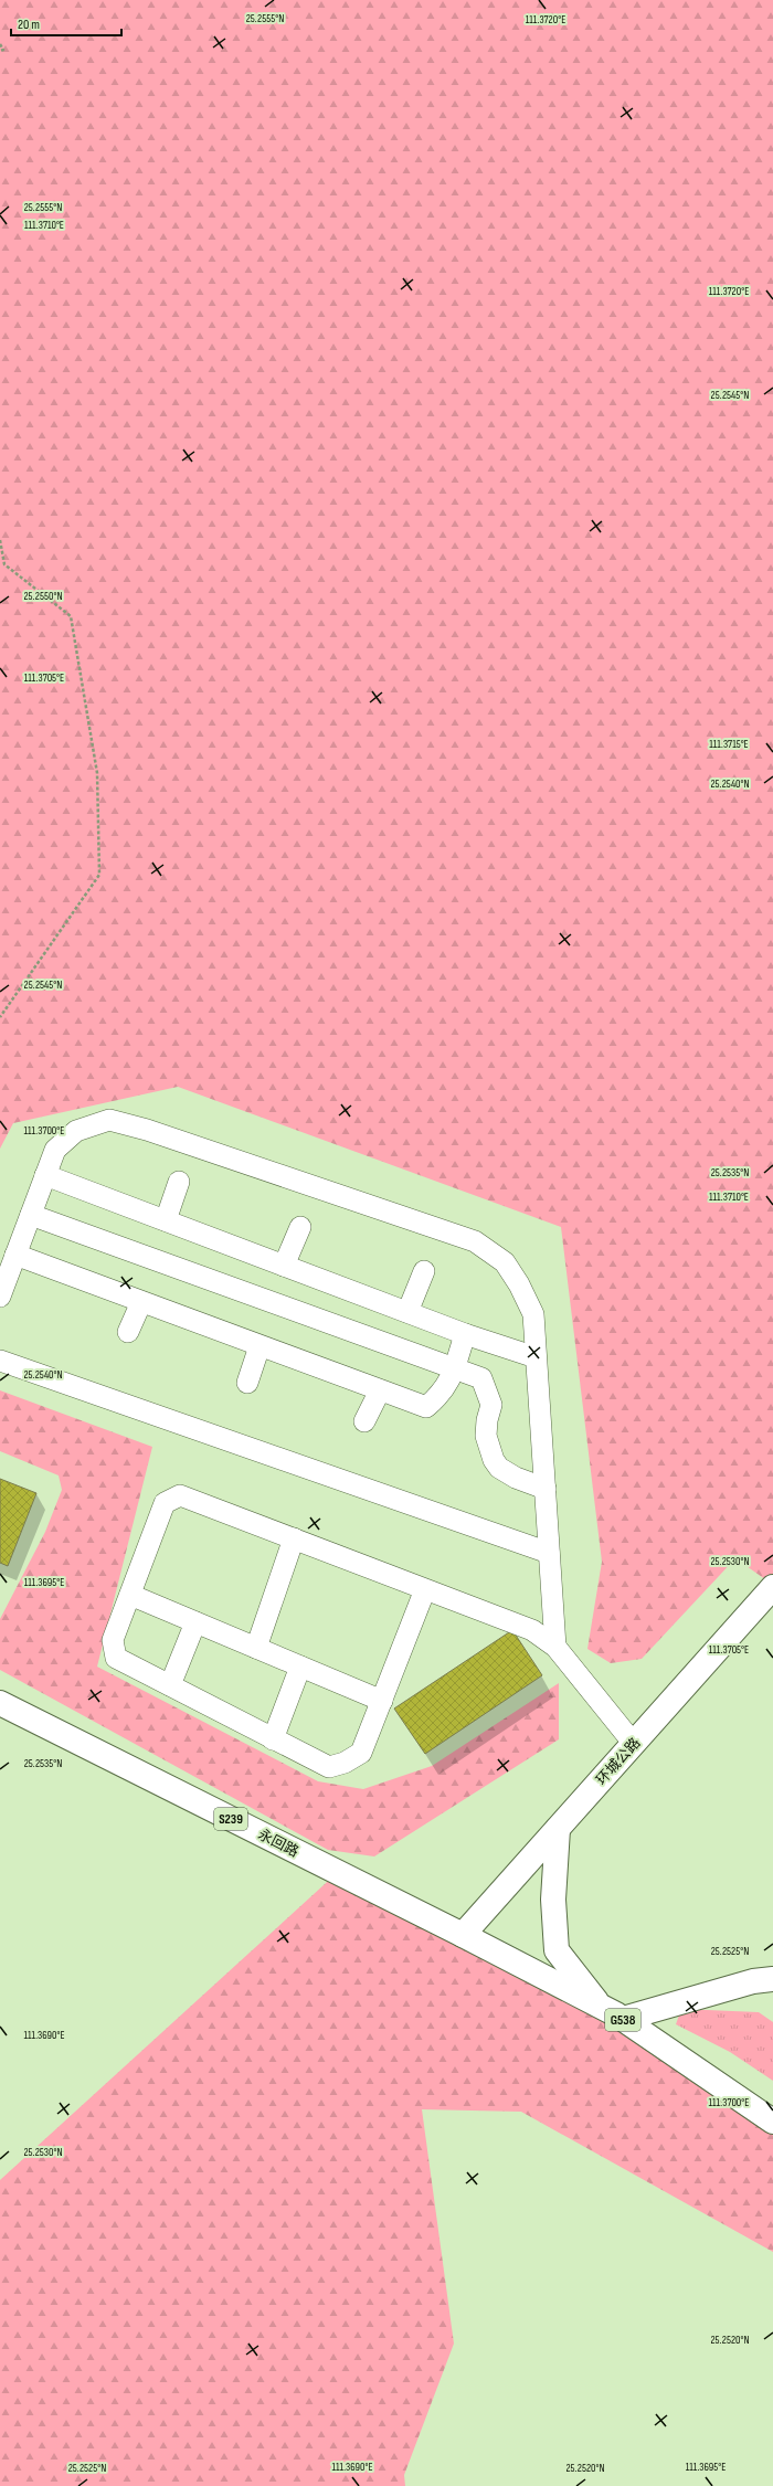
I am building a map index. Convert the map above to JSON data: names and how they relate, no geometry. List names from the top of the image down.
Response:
{
  "streets": {
    "main road": [
      "环城公路",
      "S239",
      "永回路",
      "G538"
    ]
  },
  "crossings": [
    ["环城公路", "永回路"],
    ["环城公路", "G538"],
    ["永回路", "G538"]
  ],
  "scale_bar": "20 m",
  "coordinates": [
    "25.2555°N",
    "111.3720°E",
    "111.3710°E",
    "25.2545°N",
    "25.2550°N",
    "111.3705°E",
    "111.3715°E",
    "25.2540°N",
    "111.3700°E",
    "25.2535°N",
    "25.2530°N",
    "111.3695°E",
    "25.2525°N",
    "111.3690°E",
    "25.2520°N"
  ]
}
